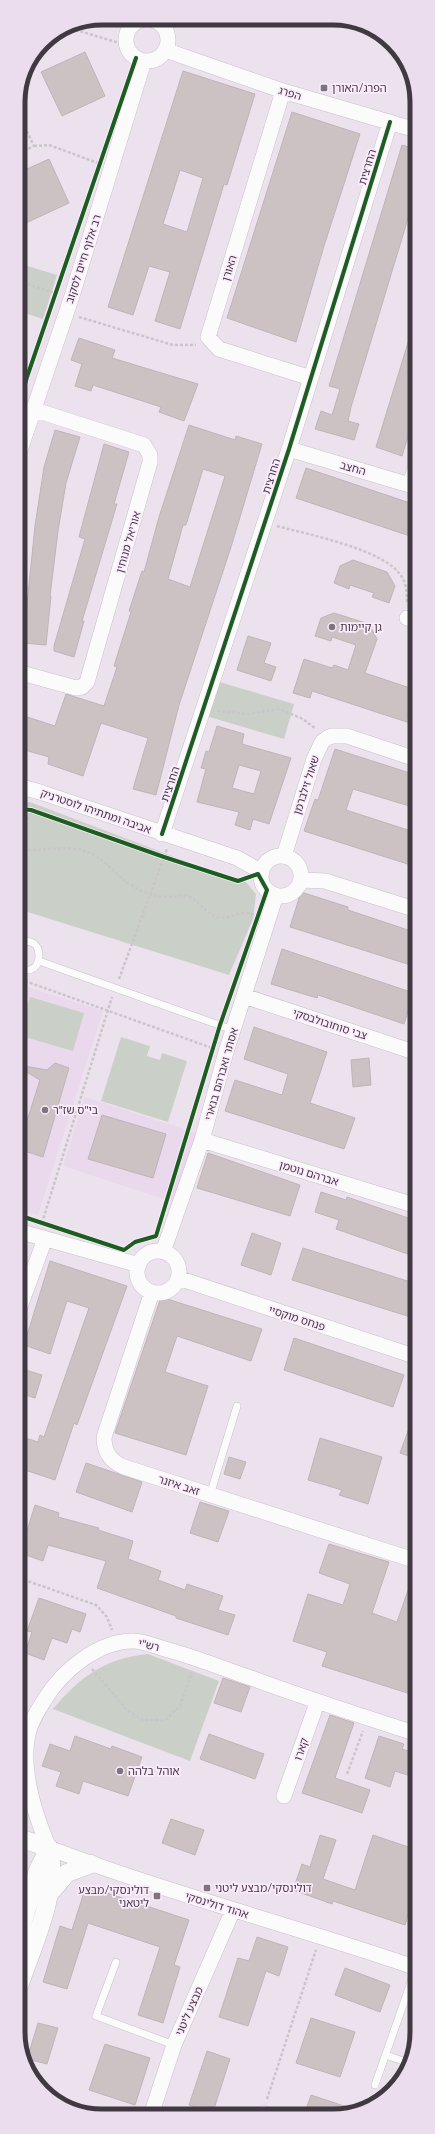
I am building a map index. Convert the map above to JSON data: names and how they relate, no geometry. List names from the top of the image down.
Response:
{
  "streets": {
    "street": [
      "הפרג",
      "החרצית",
      "רב אלוף חיים לסקוב",
      "האורן",
      "החצב",
      "אוריאל מנוחין",
      "שאול זילברמן",
      "אביבה ומתתיהו לוסטרניק",
      "צבי סוחובולבסקי",
      "אסתר ואברהם בנארי",
      "אברהם נוטמן",
      "פנחס מוקסיי",
      "זאב איזנר",
      "רש\"י",
      "קארו",
      "אהוד דולינסקי",
      "מבצע ליטני"
    ]
  },
  "crossings": [
    ["הפרג", "החרצית"],
    ["הפרג", "האורן"],
    ["החרצית", "החצב"],
    ["החרצית", "אביבה ומתתיהו לוסטרניק"],
    ["רב אלוף חיים לסקוב", "אוריאל מנוחין"],
    ["שאול זילברמן", "אביבה ומתתיהו לוסטרניק"],
    ["שאול זילברמן", "אסתר ואברהם בנארי"],
    ["אביבה ומתתיהו לוסטרניק", "אסתר ואברהם בנארי"],
    ["צבי סוחובולבסקי", "אסתר ואברהם בנארי"],
    ["אסתר ואברהם בנארי", "אברהם נוטמן"],
    ["אסתר ואברהם בנארי", "פנחס מוקסיי"],
    ["אסתר ואברהם בנארי", "זאב איזנר"],
    ["פנחס מוקסיי", "זאב איזנר"],
    ["רש\"י", "קארו"],
    ["רש\"י", "אהוד דולינסקי"],
    ["אהוד דולינסקי", "מבצע ליטני"]
  ],
  "places": {
    "transit": ["הפרג/האורן", "דולינסקי/מבצע ליטני", "דולינסקי/מבצע ליטאני"],
    "other": ["גן קיימות", "בי\"ס שז\"ר", "אוהל בלהה"]
  }
}
